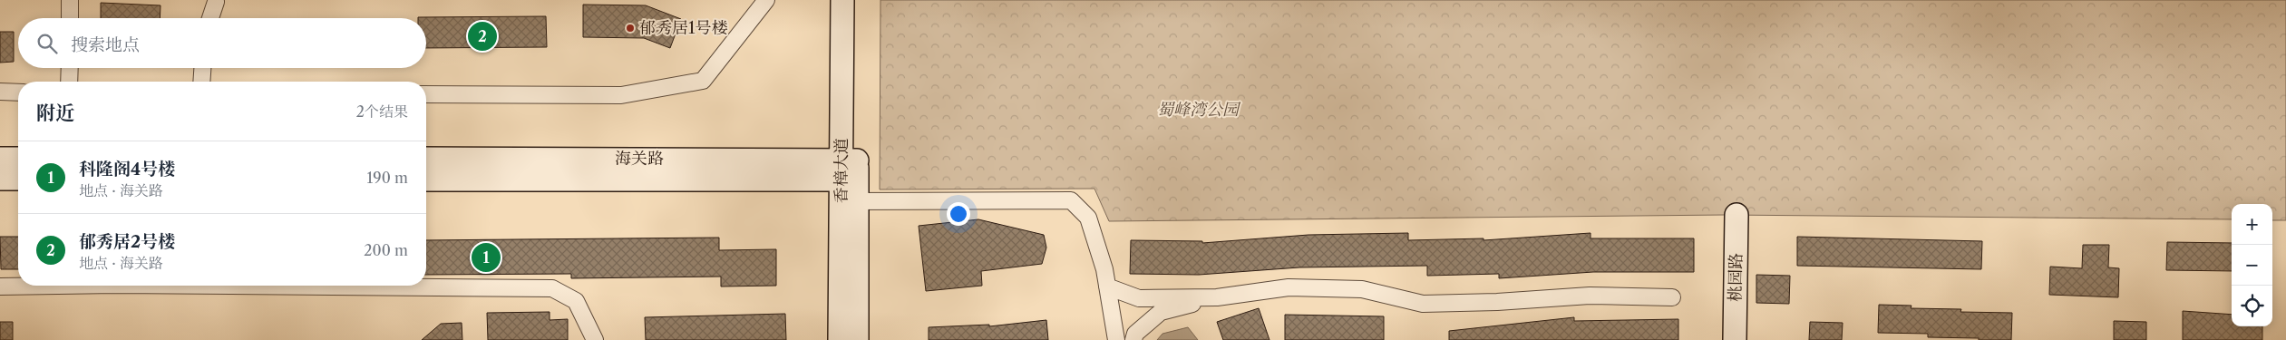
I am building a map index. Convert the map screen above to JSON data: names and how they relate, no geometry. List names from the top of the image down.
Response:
{
  "streets": {
    "main road": ["海关路", "香樟大道", "桃园路"]
  },
  "crossings": [
    ["海关路", "香樟大道"]
  ],
  "parks": ["蜀峰湾公园"],
  "places": ["郁秀居1号楼"],
  "page": {
    "search": "搜索地点",
    "pins": ["2", "1"],
    "heading": ["附近", "2个结果"],
    "list": [
      {
        "mark": "1",
        "name": "科隆阁4号楼",
        "note": "地点 · 海关路",
        "value": "190 m"
      },
      {
        "mark": "2",
        "name": "郁秀居2号楼",
        "note": "地点 · 海关路",
        "value": "200 m"
      }
    ],
    "map_buttons": ["+", "−"]
  }
}
